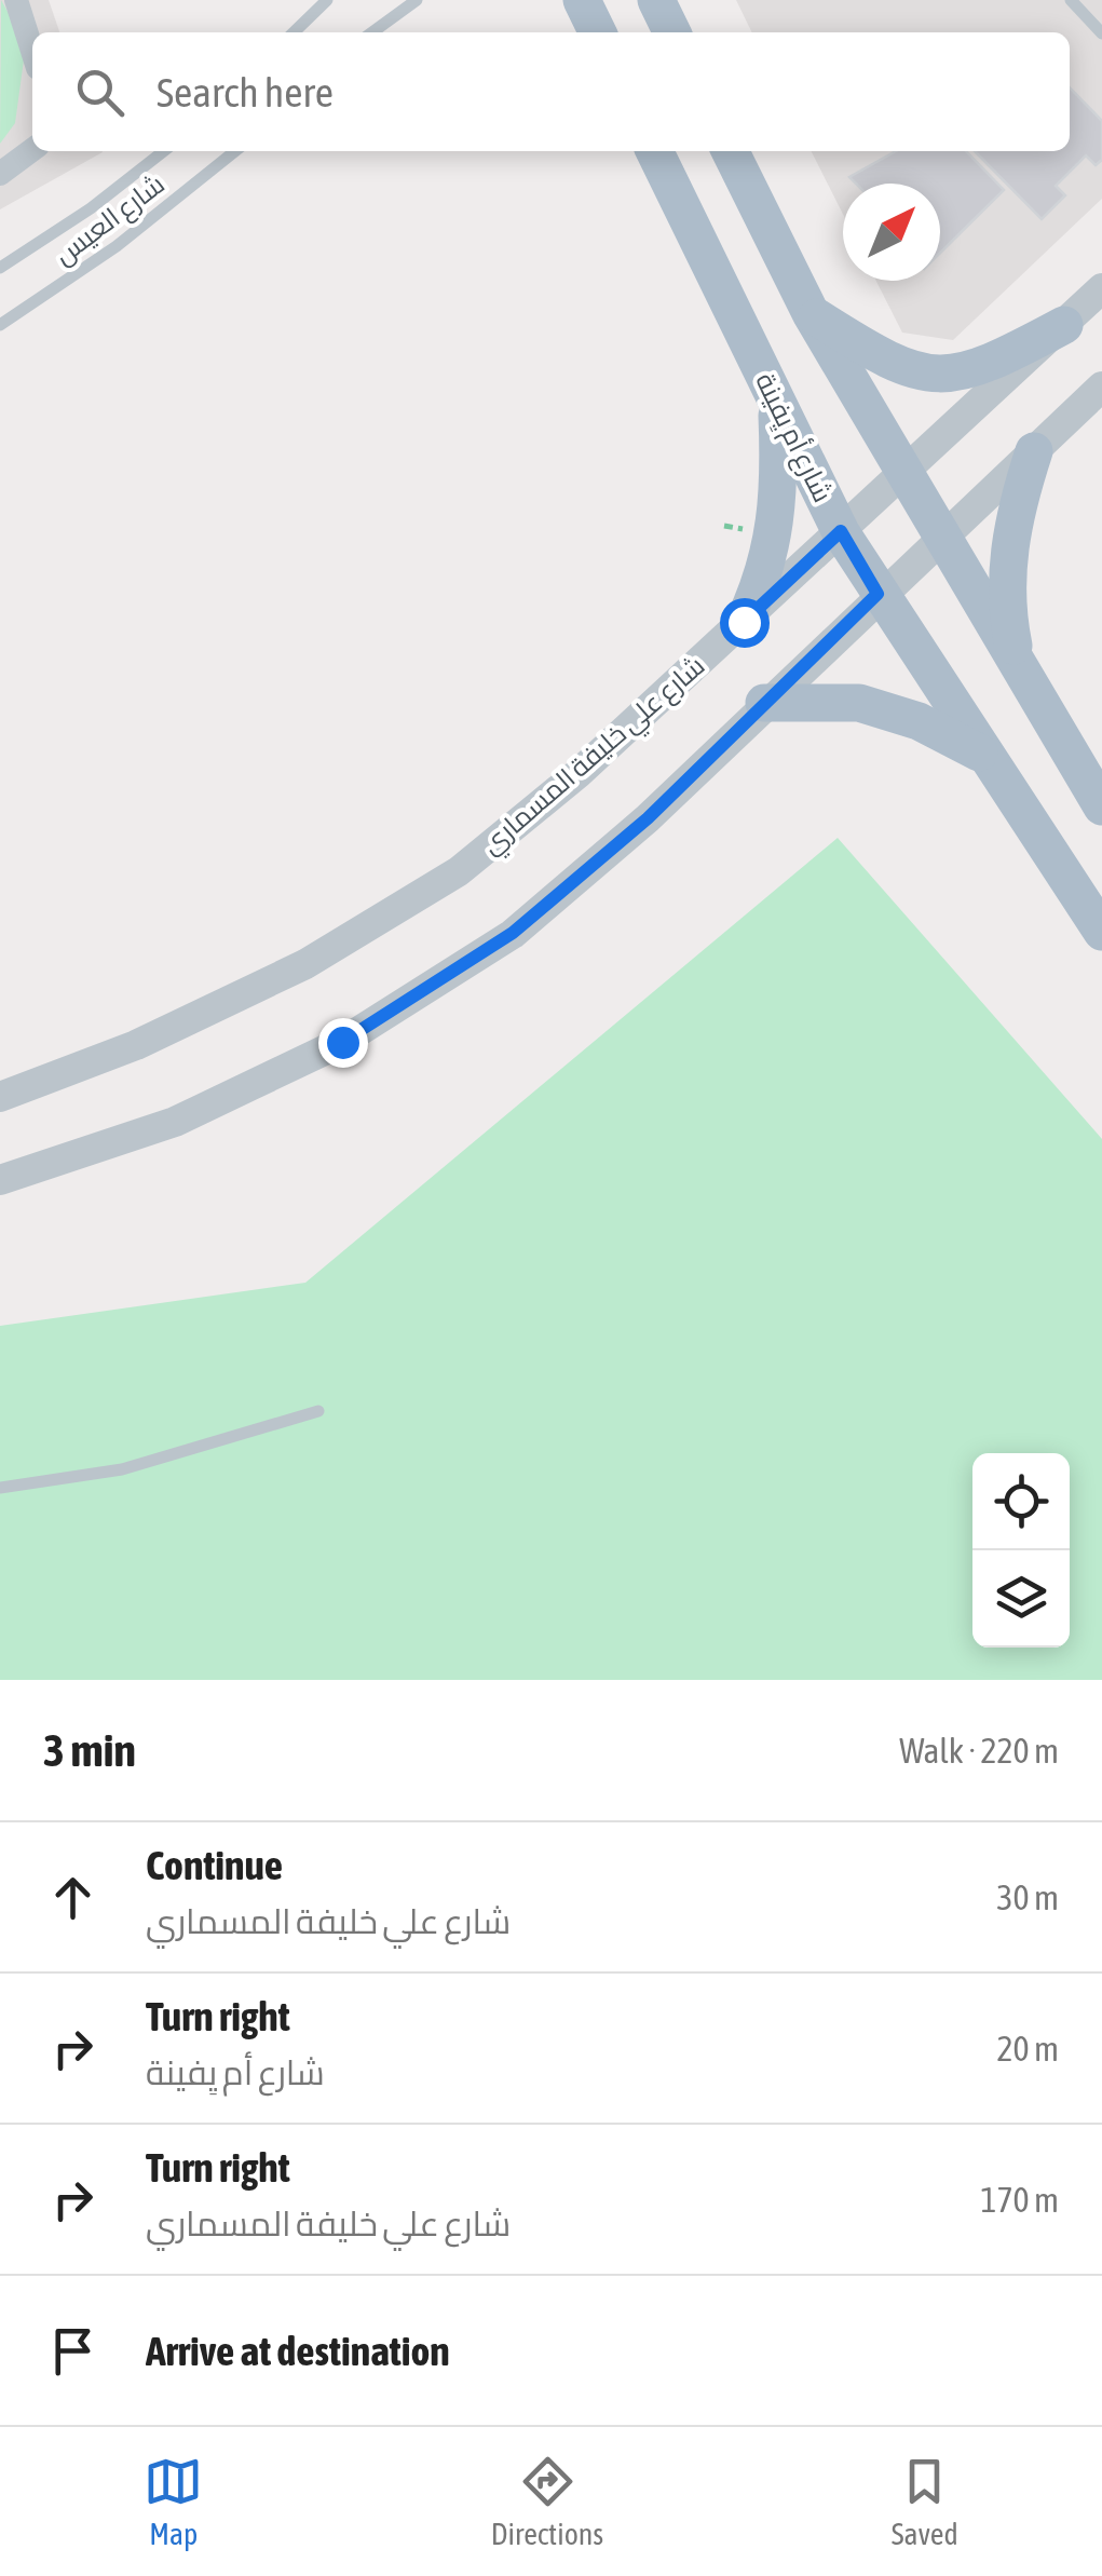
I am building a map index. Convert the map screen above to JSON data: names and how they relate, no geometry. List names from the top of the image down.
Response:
{
  "streets": {
    "main road": ["شارع أم يِفينة"],
    "street": ["شارع علي خليفة المسماري"],
    "lane": ["شارع العيس"]
  },
  "crossings": [
    ["شارع أم يِفينة", "شارع علي خليفة المسماري"]
  ],
  "north": "top right",
  "page": {
    "search": "Search here",
    "heading": ["3 min", "Walk · 220 m"],
    "list": [
      ["Continue", "شارع علي خليفة المسماري", "30 m"],
      ["Turn right", "شارع أم يِفينة", "20 m"],
      ["Turn right", "شارع علي خليفة المسماري", "170 m"],
      "Arrive at destination"
    ],
    "nav": ["Map", "Directions", "Saved"]
  }
}
